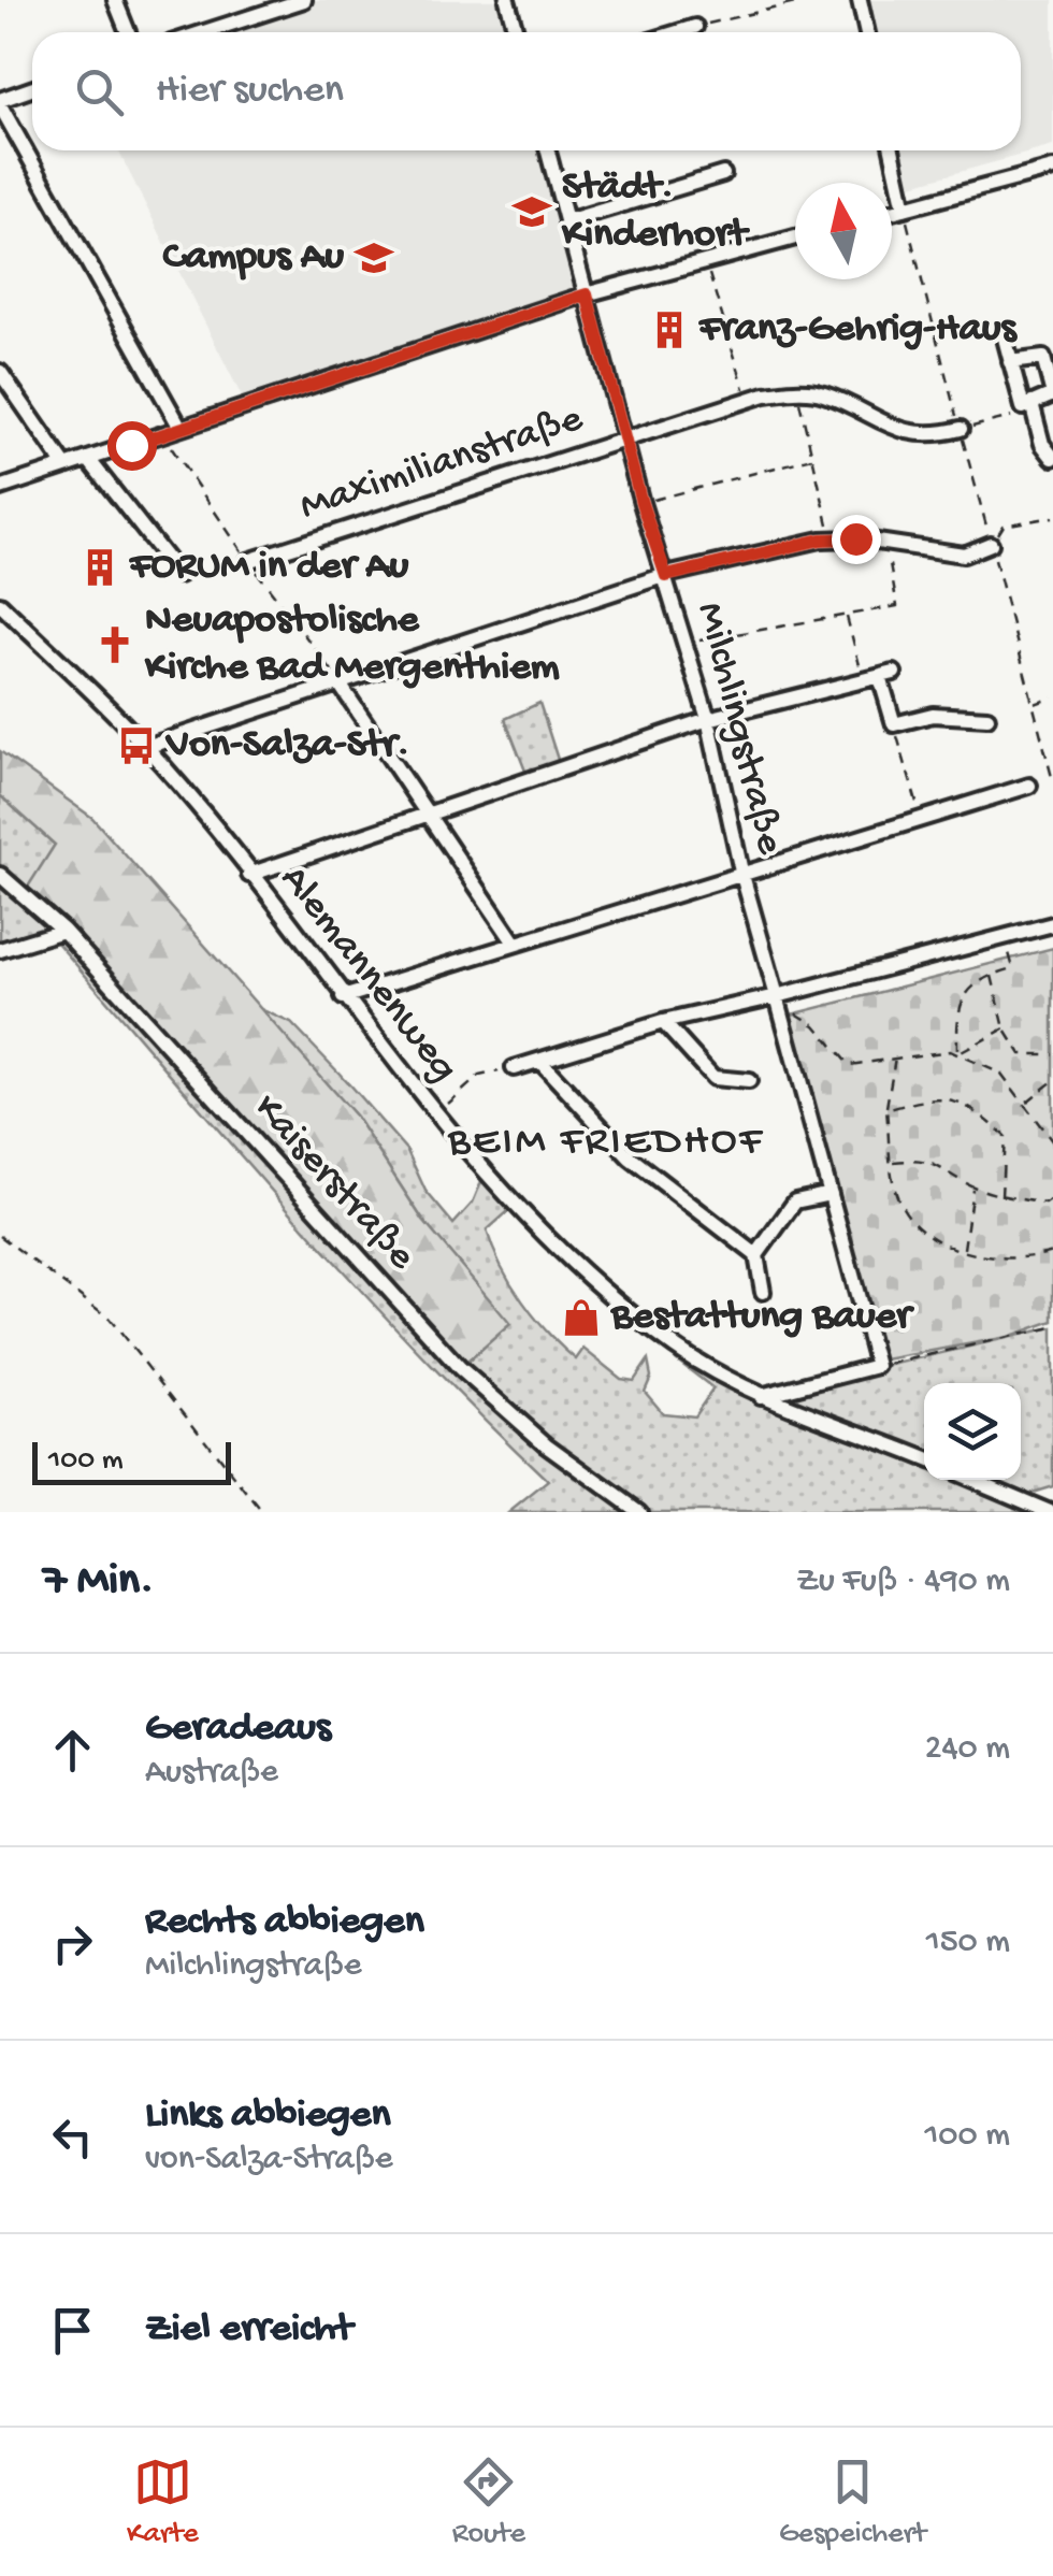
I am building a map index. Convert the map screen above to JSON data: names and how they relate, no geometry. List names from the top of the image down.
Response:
{
  "streets": {
    "street": [
      "Maximilianstraße",
      "Milchlingstraße",
      "Alemannenweg",
      "Kaiserstraße"
    ]
  },
  "crossings": [
    ["Maximilianstraße", "Milchlingstraße"]
  ],
  "districts": ["BEIM FRIEDHOF"],
  "places": {
    "school or university": ["Städt. Kinderhort", "Campus Au"],
    "building": ["Franz-Gehrig-Haus", "FORUM in der Au"],
    "church": ["Neuapostolische Kirche Bad Mergenthiem"],
    "bus stop": ["Von-Salza-Str."],
    "shop": ["Bestattung Bauer"]
  },
  "scale_bar": "100 m",
  "north": "top",
  "page": {
    "search": "Hier suchen",
    "scale": "100 m",
    "heading": ["7 Min.", "Zu Fuß · 490 m"],
    "list": [
      ["Geradeaus", "Austraße", "240 m"],
      ["Rechts abbiegen", "Milchlingstraße", "150 m"],
      ["Links abbiegen", "von-Salza-Straße", "100 m"],
      "Ziel erreicht"
    ],
    "nav": ["Karte", "Route", "Gespeichert"]
  }
}
